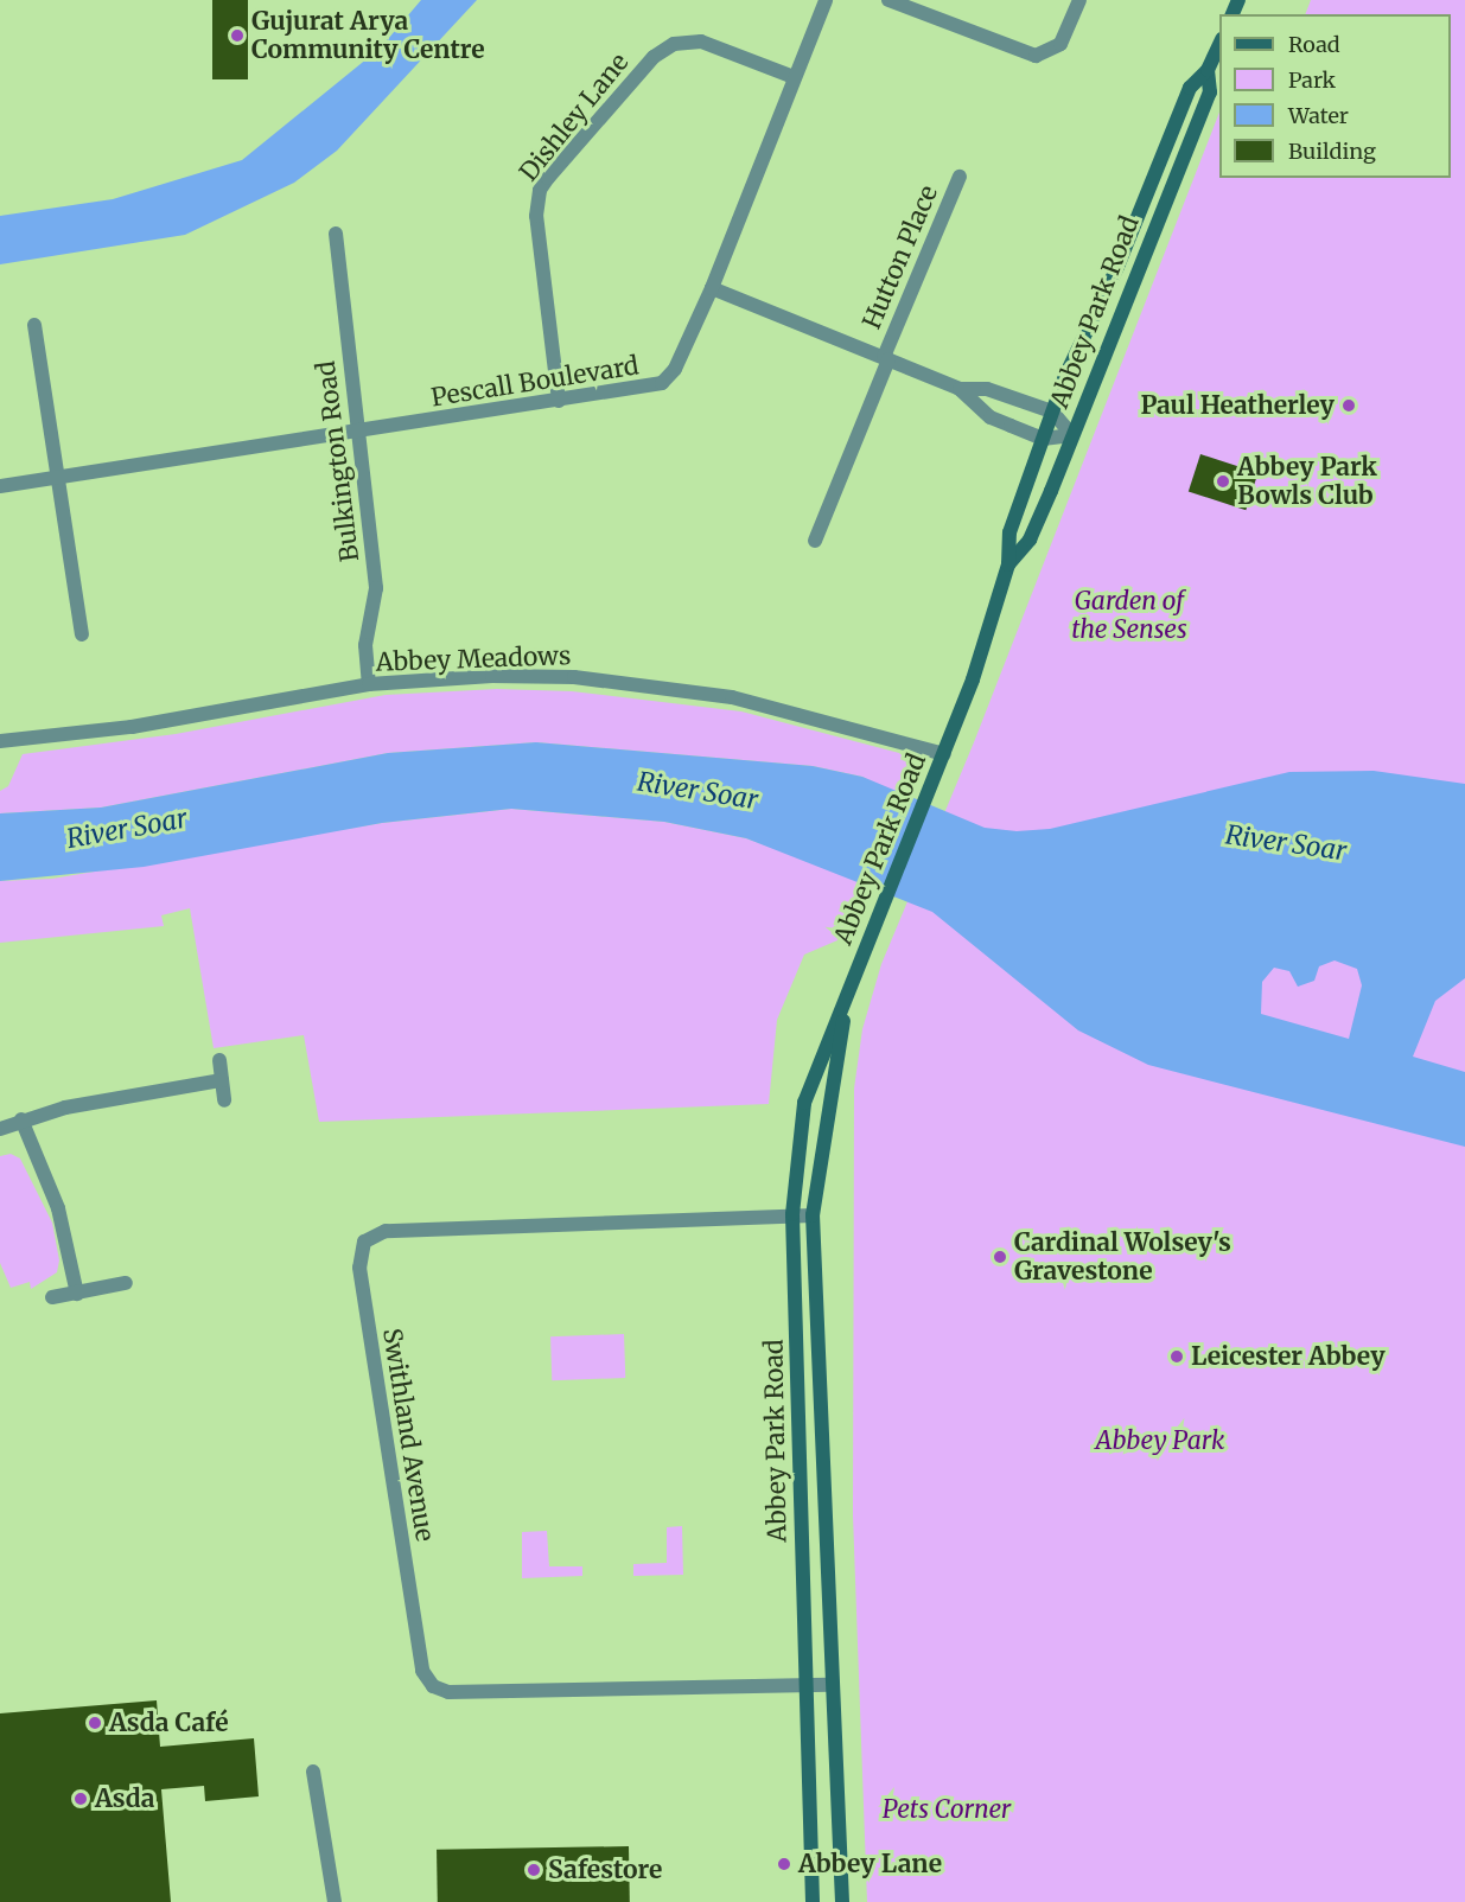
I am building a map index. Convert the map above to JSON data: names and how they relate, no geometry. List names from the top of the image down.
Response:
{
  "streets": {
    "main road": ["Abbey Park Road"],
    "street": [
      "Dishley Lane",
      "Hutton Place",
      "Pescall Boulevard",
      "Bulkington Road",
      "Abbey Meadows",
      "Swithland Avenue"
    ]
  },
  "crossings": [
    ["Dishley Lane", "Pescall Boulevard"],
    ["Abbey Park Road", "Abbey Meadows"],
    ["Abbey Park Road", "Swithland Avenue"],
    ["Pescall Boulevard", "Bulkington Road"],
    ["Bulkington Road", "Abbey Meadows"]
  ],
  "water": ["River Soar"],
  "parks": ["Garden of the Senses", "Abbey Park", "Pets Corner"],
  "places": [
    "Gujurat Arya Community Centre",
    "Paul Heatherley",
    "Abbey Park Bowls Club",
    "Cardinal Wolsey's Gravestone",
    "Leicester Abbey",
    "Asda Café",
    "Asda",
    "Abbey Lane",
    "Safestore"
  ],
  "legend": [
    "Road",
    "Park",
    "Water",
    "Building"
  ]
}
